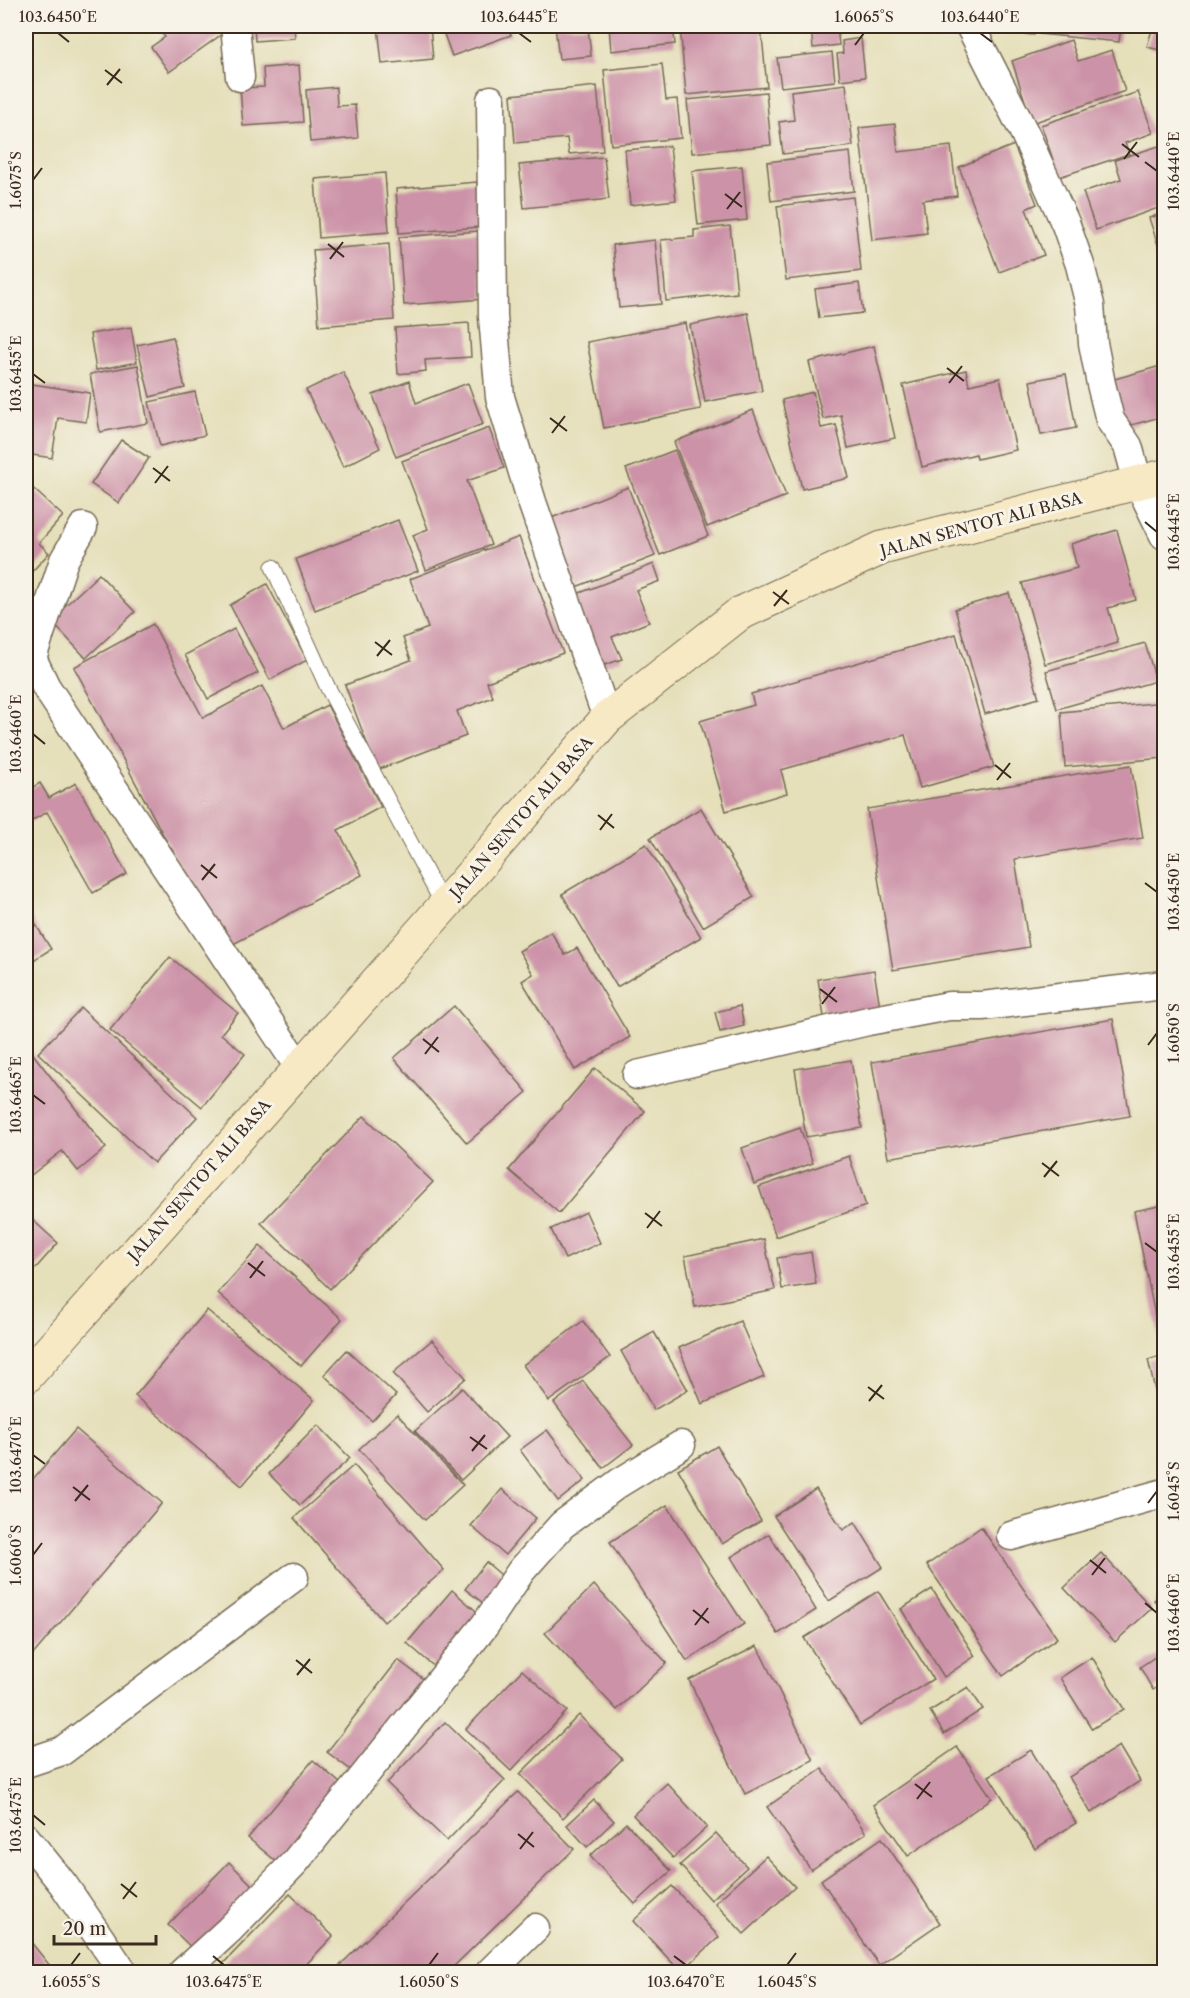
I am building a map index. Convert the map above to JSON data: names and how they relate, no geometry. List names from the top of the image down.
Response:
{
  "streets": {
    "main road": ["JALAN SENTOT ALI BASA"]
  },
  "scale_bar": "20 m",
  "coordinates": [
    "103.6450°E",
    "103.6445°E",
    "1.6065°S",
    "103.6440°E",
    "1.6075°S",
    "103.6455°E",
    "103.6460°E",
    "1.6050°S",
    "103.6465°E",
    "103.6470°E",
    "1.6045°S",
    "1.6060°S",
    "103.6475°E",
    "1.6055°S"
  ]
}
